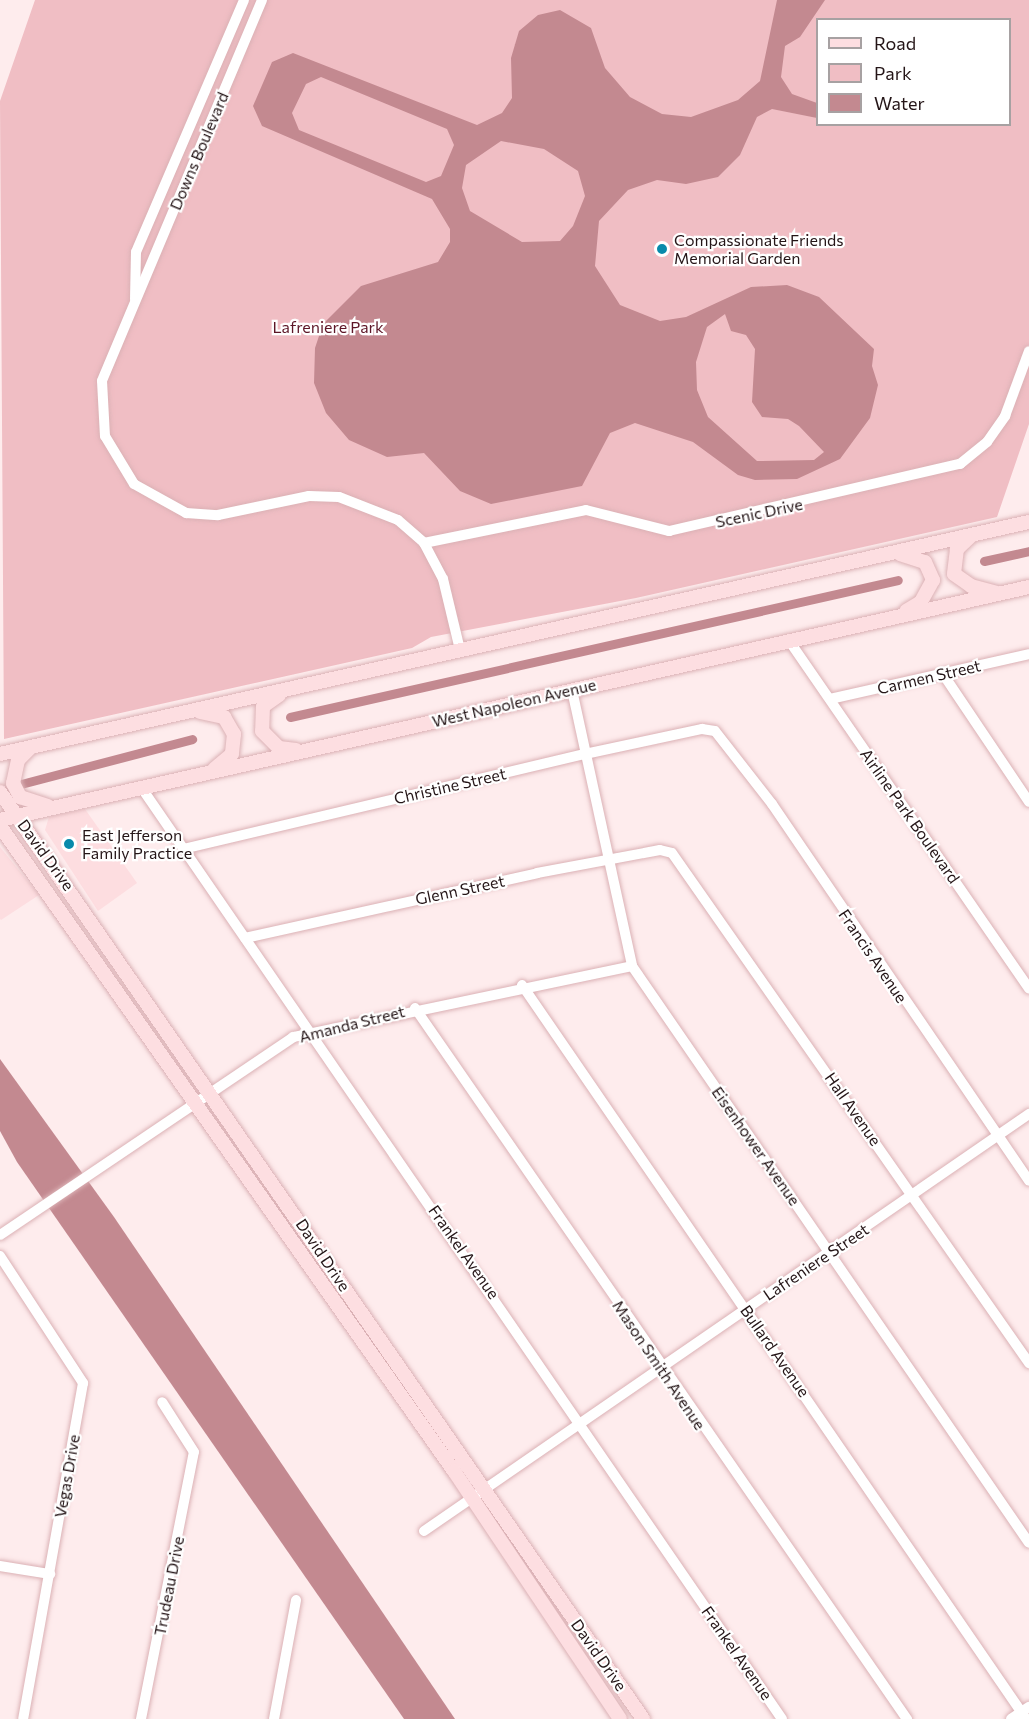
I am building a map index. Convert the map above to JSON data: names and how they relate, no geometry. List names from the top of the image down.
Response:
{
  "streets": {
    "main road": ["West Napoleon Avenue", "David Drive"],
    "street": [
      "Downs Boulevard",
      "Scenic Drive",
      "Carmen Street",
      "Christine Street",
      "Airline Park Boulevard",
      "Glenn Street",
      "Francis Avenue",
      "Amanda Street",
      "Hall Avenue",
      "Eisenhower Avenue",
      "Frankel Avenue",
      "Lafreniere Street",
      "Bullard Avenue",
      "Mason Smith Avenue",
      "Vegas Drive",
      "Trudeau Drive"
    ]
  },
  "crossings": [
    ["Downs Boulevard", "Scenic Drive"],
    ["Carmen Street", "Airline Park Boulevard"],
    ["West Napoleon Avenue", "Airline Park Boulevard"],
    ["West Napoleon Avenue", "David Drive"],
    ["West Napoleon Avenue", "Eisenhower Avenue"],
    ["West Napoleon Avenue", "Frankel Avenue"],
    ["Christine Street", "Francis Avenue"],
    ["Christine Street", "Eisenhower Avenue"],
    ["Christine Street", "Frankel Avenue"],
    ["David Drive", "Amanda Street"],
    ["David Drive", "Lafreniere Street"],
    ["Glenn Street", "Hall Avenue"],
    ["Glenn Street", "Eisenhower Avenue"],
    ["Glenn Street", "Frankel Avenue"],
    ["Francis Avenue", "Lafreniere Street"],
    ["Amanda Street", "Eisenhower Avenue"],
    ["Amanda Street", "Frankel Avenue"],
    ["Amanda Street", "Bullard Avenue"],
    ["Amanda Street", "Mason Smith Avenue"],
    ["Hall Avenue", "Lafreniere Street"],
    ["Eisenhower Avenue", "Lafreniere Street"],
    ["Frankel Avenue", "Lafreniere Street"],
    ["Lafreniere Street", "Bullard Avenue"],
    ["Lafreniere Street", "Mason Smith Avenue"]
  ],
  "parks": ["Lafreniere Park"],
  "places": ["Compassionate Friends Memorial Garden", "East Jefferson Family Practice"],
  "legend": ["Road", "Park", "Water"]
}
